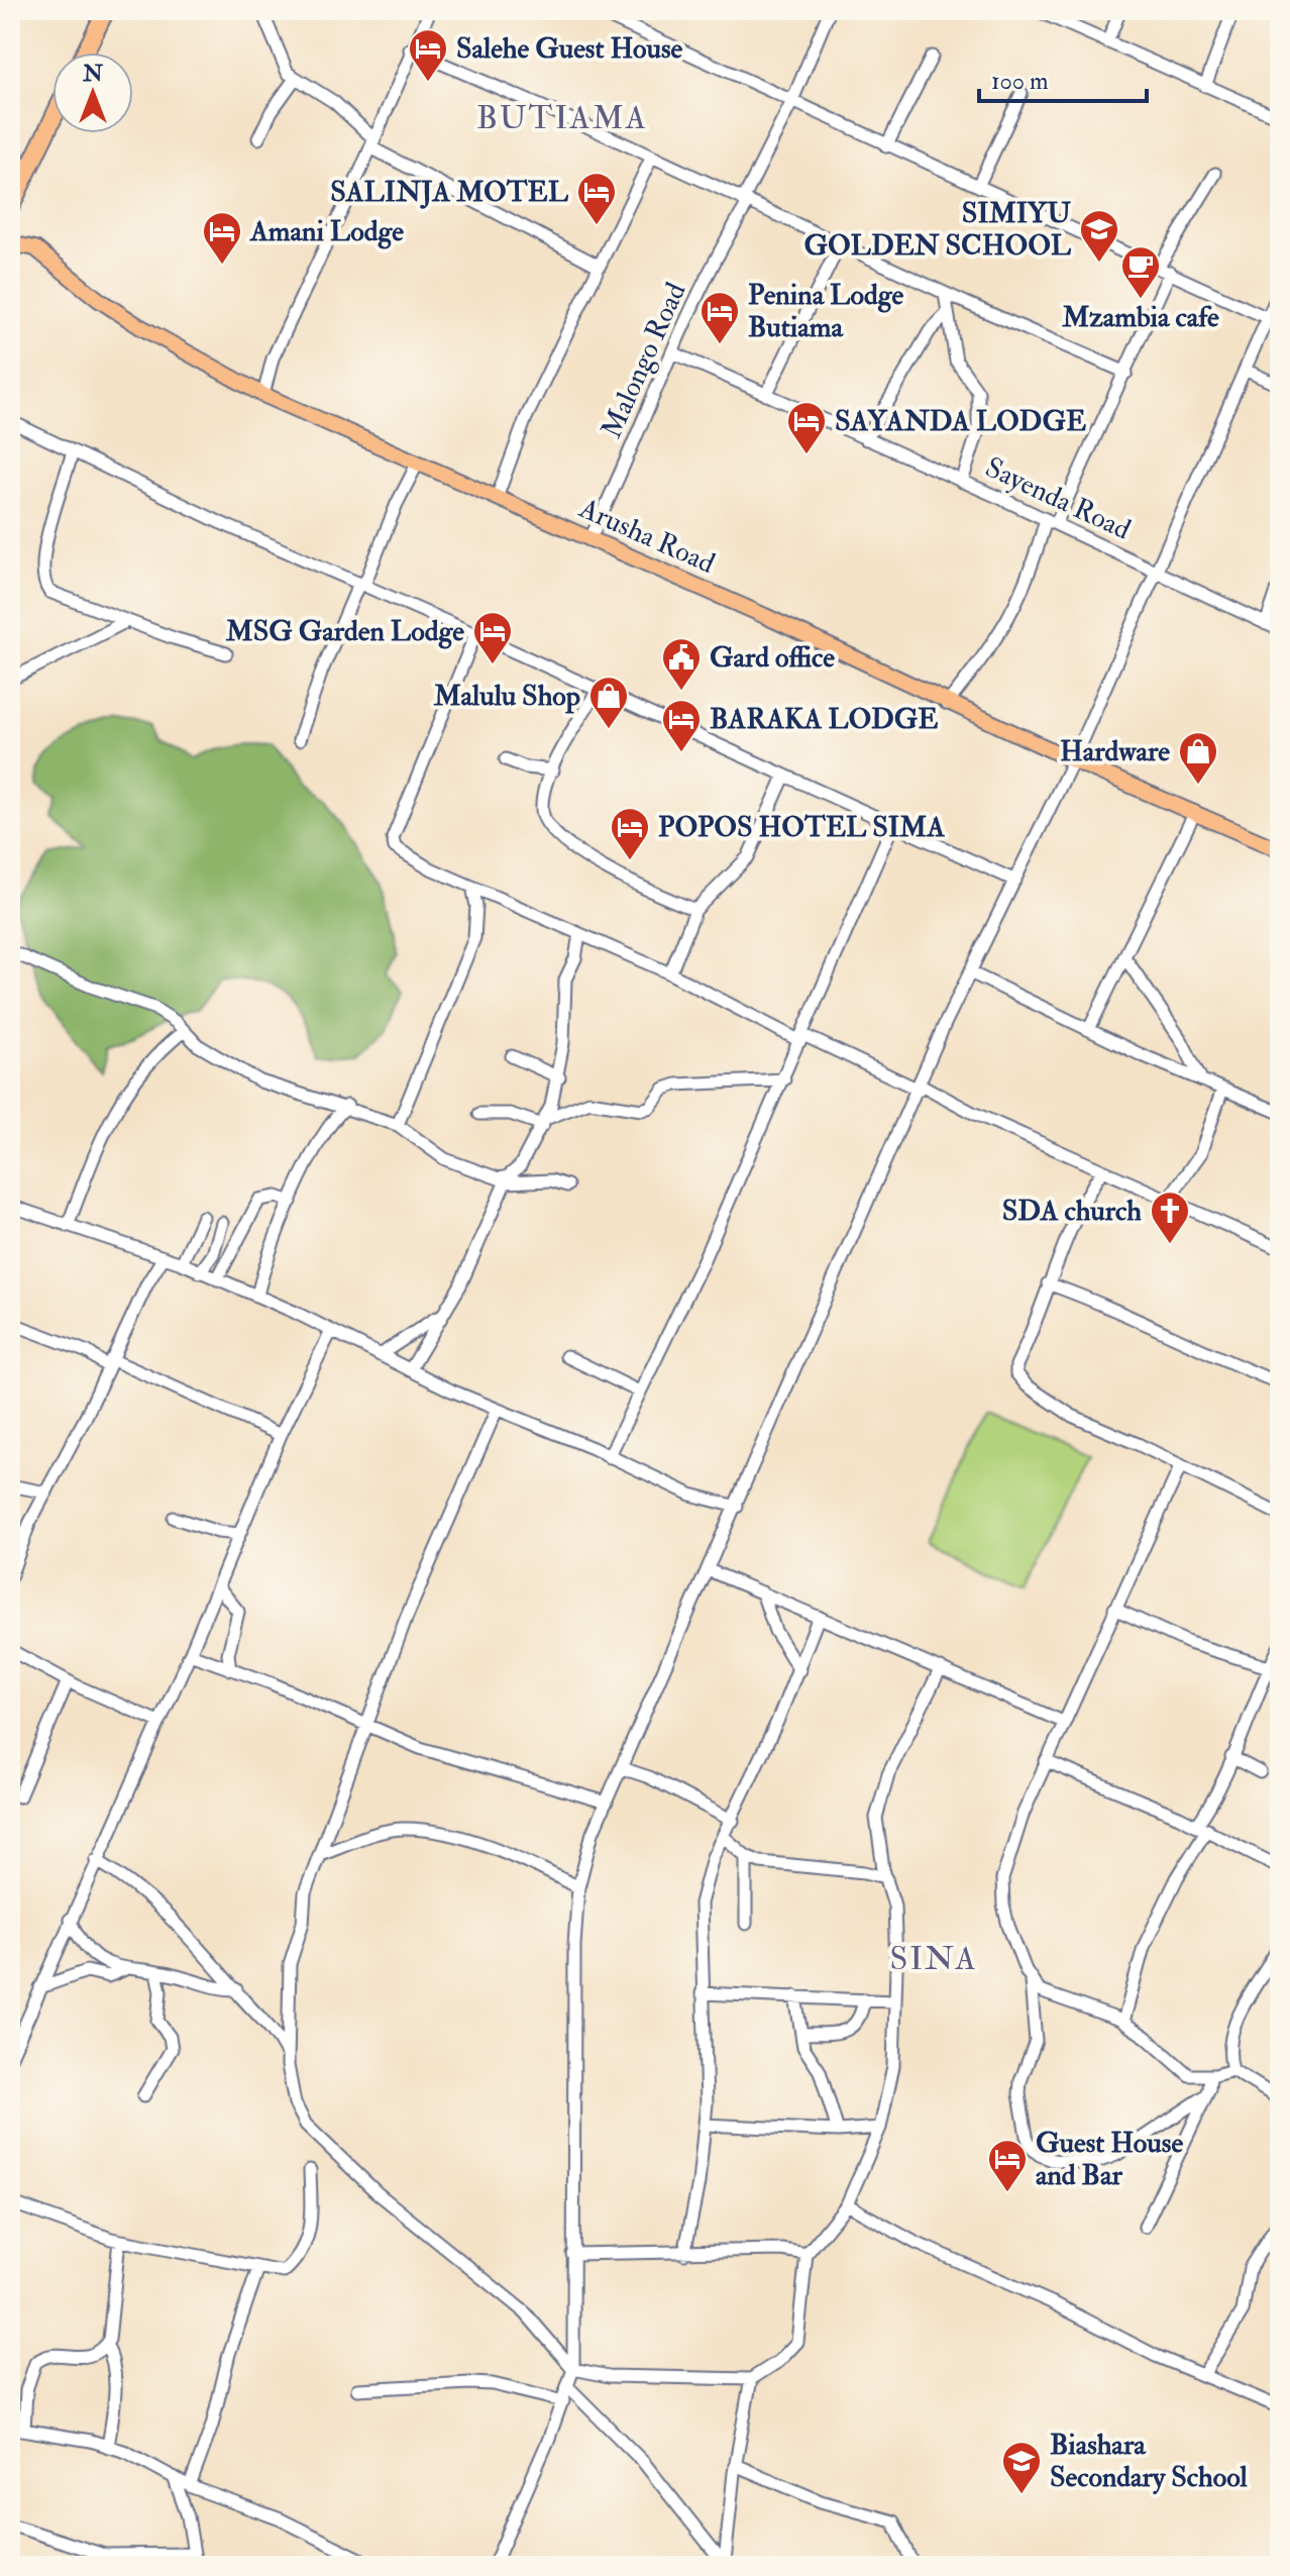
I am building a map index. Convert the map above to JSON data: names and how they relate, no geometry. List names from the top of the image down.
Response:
{
  "streets": {
    "main road": ["Arusha Road"],
    "street": ["Malongo Road", "Sayenda Road"]
  },
  "crossings": [
    ["Malongo Road", "Sayenda Road"],
    ["Malongo Road", "Arusha Road"]
  ],
  "districts": ["BUTIAMA", "SINA"],
  "places": {
    "hotel": [
      "Salehe Guest House",
      "SALINJA MOTEL",
      "Amani Lodge",
      "Penina Lodge Butiama",
      "SAYANDA LODGE",
      "MSG Garden Lodge",
      "BARAKA LODGE",
      "POPOS HOTEL SIMA",
      "Guest House and Bar"
    ],
    "school or university": ["SIMIYU GOLDEN SCHOOL", "Biashara Secondary School"],
    "cafe": ["Mzambia cafe"],
    "public building": ["Gard office"],
    "shop": ["Malulu Shop", "Hardware"],
    "church": ["SDA church"]
  },
  "scale_bar": "100 m",
  "north": "top"
}
